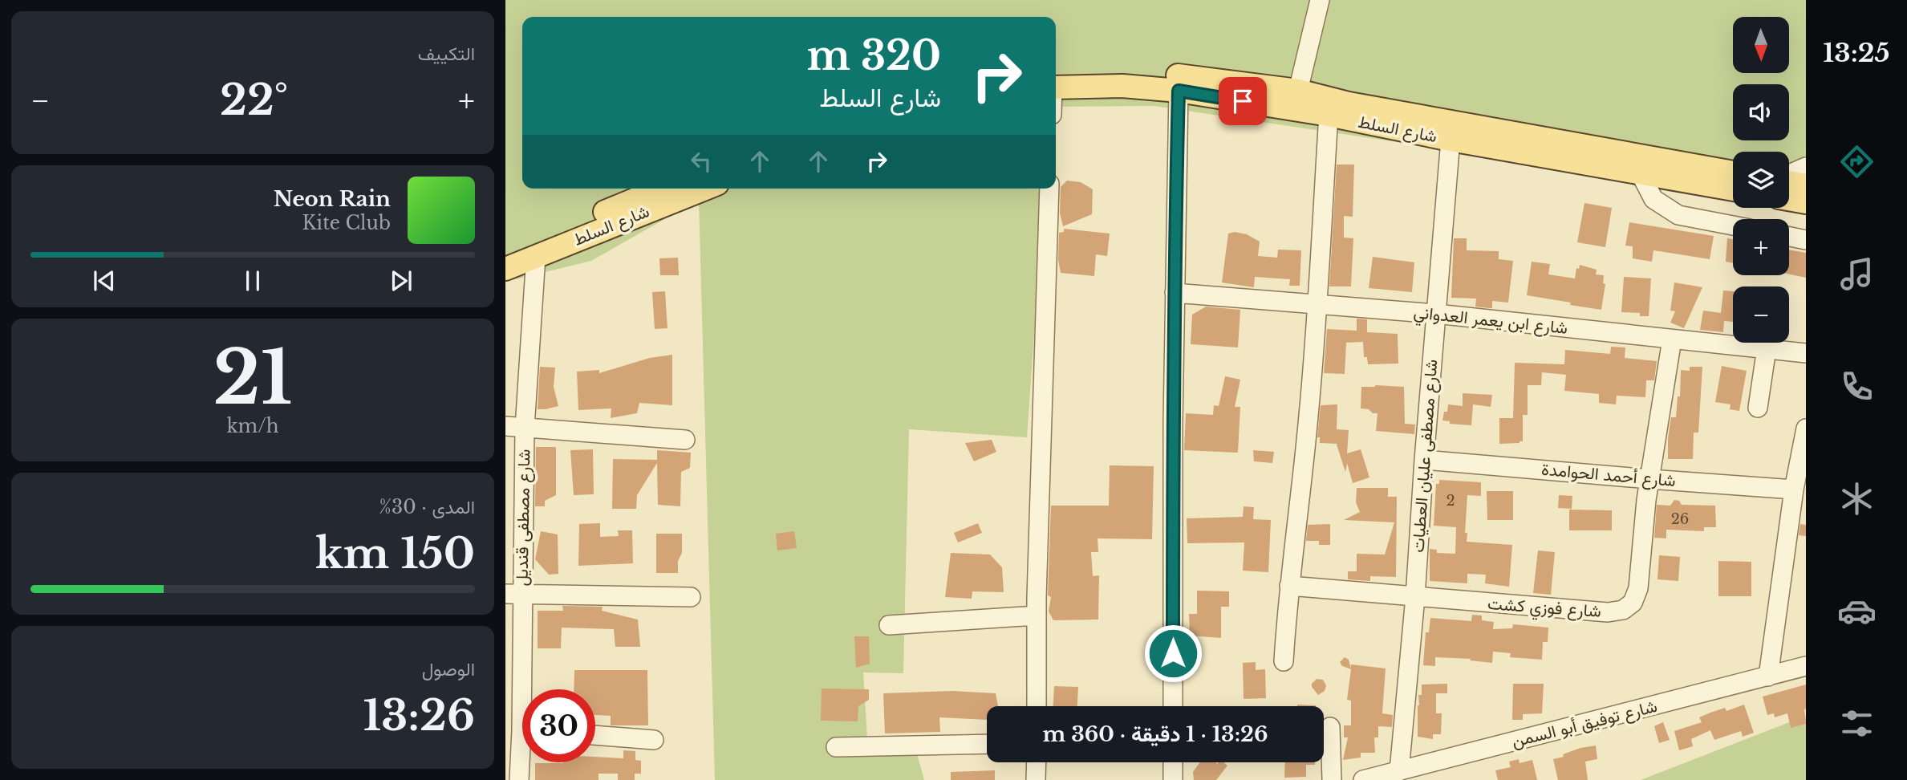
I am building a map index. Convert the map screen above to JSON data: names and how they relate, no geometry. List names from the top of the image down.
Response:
{
  "streets": {
    "main road": ["شارع السلط"],
    "street": [
      "شارع ابن يعمر العدواني",
      "شارع مصطفى عليان العطيات",
      "شارع أحمد الحوامدة",
      "شارع مصطفى قنديل",
      "شارع فوزي كشت",
      "شارع توفيق أبو السمن"
    ]
  },
  "crossings": [
    ["شارع السلط", "شارع مصطفى عليان العطيات"],
    ["شارع السلط", "شارع مصطفى قنديل"],
    ["شارع ابن يعمر العدواني", "شارع مصطفى عليان العطيات"],
    ["شارع ابن يعمر العدواني", "شارع فوزي كشت"],
    ["شارع مصطفى عليان العطيات", "شارع أحمد الحوامدة"],
    ["شارع مصطفى عليان العطيات", "شارع فوزي كشت"],
    ["شارع مصطفى عليان العطيات", "شارع توفيق أبو السمن"],
    ["شارع أحمد الحوامدة", "شارع فوزي كشت"]
  ],
  "house_numbers": ["2", "26"],
  "north": "bottom",
  "page": {
    "tabs": "13:25",
    "tile": [
      "التكييف",
      ["21", "km/h"],
      ["المدى · 30%", "150 km"],
      ["الوصول", "13:26"]
    ],
    "map_buttons": ["+", "−"],
    "turn": ["320 m", "شارع السلط"],
    "heat": ["−", "22°", "+"],
    "song": ["Neon Rain", "Kite Club"],
    "limit": "30",
    "trip": "13:26 · 1 دقيقة · 360 m"
  }
}
